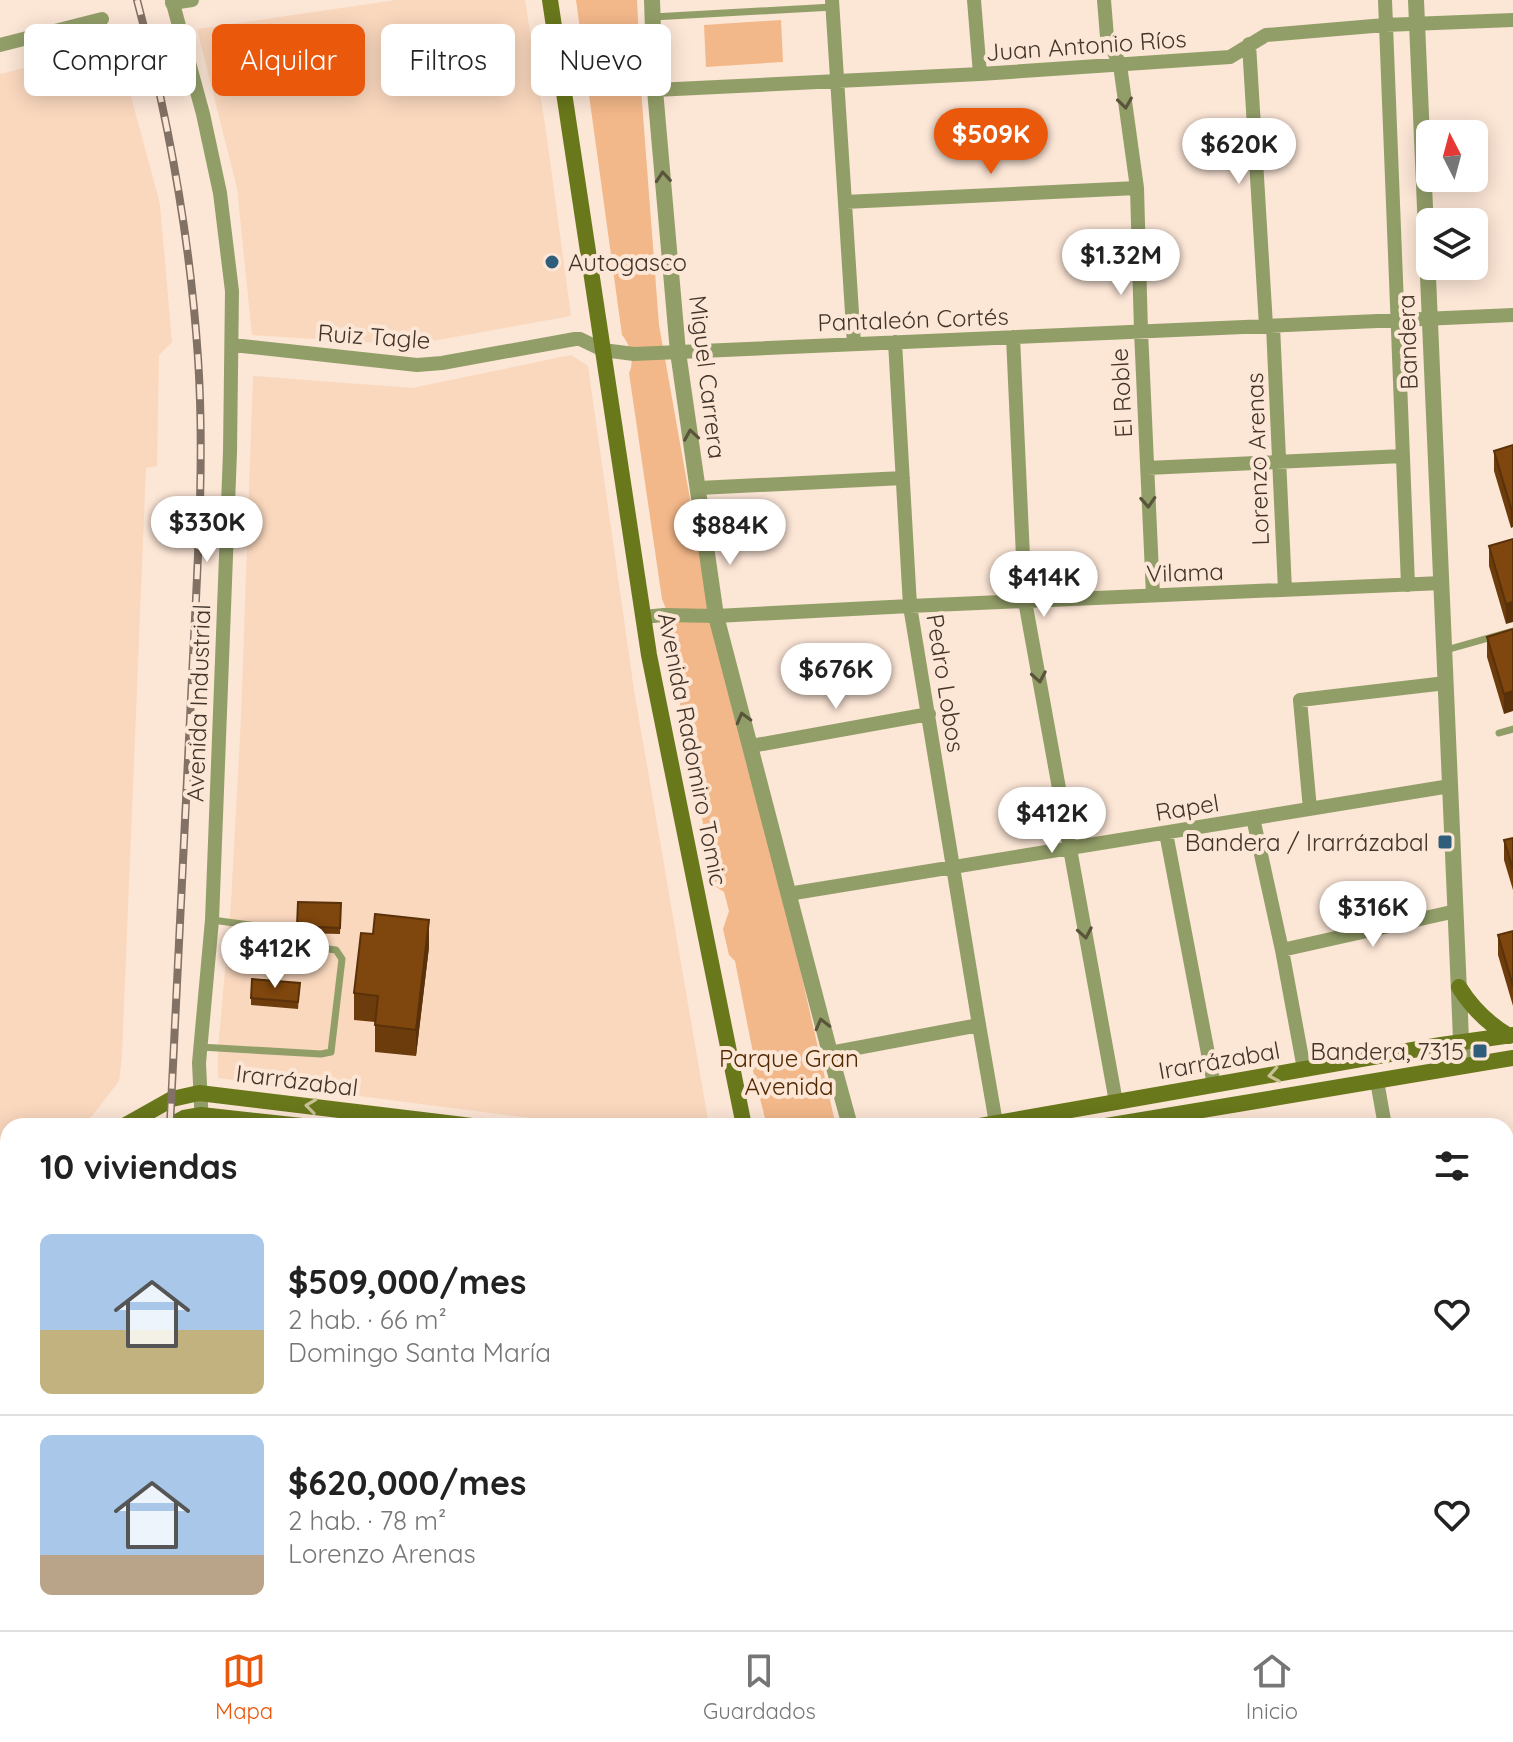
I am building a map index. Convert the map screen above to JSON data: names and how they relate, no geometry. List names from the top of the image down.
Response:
{
  "streets": {
    "main road": ["Avenida Radomiro Tomic", "Irarrázabal"],
    "street": [
      "Juan Antonio Ríos",
      "Pantaleón Cortés",
      "Ruiz Tagle",
      "Bandera",
      "Miguel Carrera",
      "El Roble",
      "Lorenzo Arenas",
      "Vilama",
      "Pedro Lobos",
      "Avenida Industrial",
      "Rapel"
    ]
  },
  "crossings": [
    ["Juan Antonio Ríos", "Bandera"],
    ["Juan Antonio Ríos", "El Roble"],
    ["Juan Antonio Ríos", "Lorenzo Arenas"],
    ["Pantaleón Cortés", "Ruiz Tagle"],
    ["Pantaleón Cortés", "Bandera"],
    ["Pantaleón Cortés", "Miguel Carrera"],
    ["Pantaleón Cortés", "El Roble"],
    ["Pantaleón Cortés", "Lorenzo Arenas"],
    ["Pantaleón Cortés", "Pedro Lobos"],
    ["Pantaleón Cortés", "Avenida Radomiro Tomic"],
    ["Ruiz Tagle", "Avenida Industrial"],
    ["Ruiz Tagle", "Avenida Radomiro Tomic"],
    ["Bandera", "Vilama"],
    ["Bandera", "Rapel"],
    ["Bandera", "Irarrázabal"],
    ["Miguel Carrera", "Vilama"],
    ["Miguel Carrera", "Rapel"],
    ["El Roble", "Vilama"],
    ["Lorenzo Arenas", "Vilama"],
    ["Vilama", "Pedro Lobos"],
    ["Vilama", "Avenida Radomiro Tomic"],
    ["Pedro Lobos", "Rapel"],
    ["Avenida Industrial", "Irarrázabal"]
  ],
  "one_way": ["Miguel Carrera", "El Roble"],
  "parks": ["Parque Gran Avenida"],
  "places": {
    "other": ["Autogasco"],
    "transit": ["Bandera / Irarrázabal", "Bandera, 7315"]
  },
  "north": "top",
  "page": {
    "chip": [
      "Comprar",
      "Alquilar",
      "Filtros",
      "Nuevo"
    ],
    "price": [
      "$509K",
      "$620K",
      "$1.32M",
      "$330K",
      "$884K",
      "$414K",
      "$676K",
      "$412K",
      "$316K",
      "$412K"
    ],
    "heading": "10 viviendas",
    "list": [
      {
        "name": "$509,000/mes",
        "note": "2 hab. · 66 m² · Domingo Santa María"
      },
      {
        "name": "$620,000/mes",
        "note": "2 hab. · 78 m² · Lorenzo Arenas"
      }
    ],
    "tabs": ["Mapa", "Guardados", "Inicio"]
  }
}
